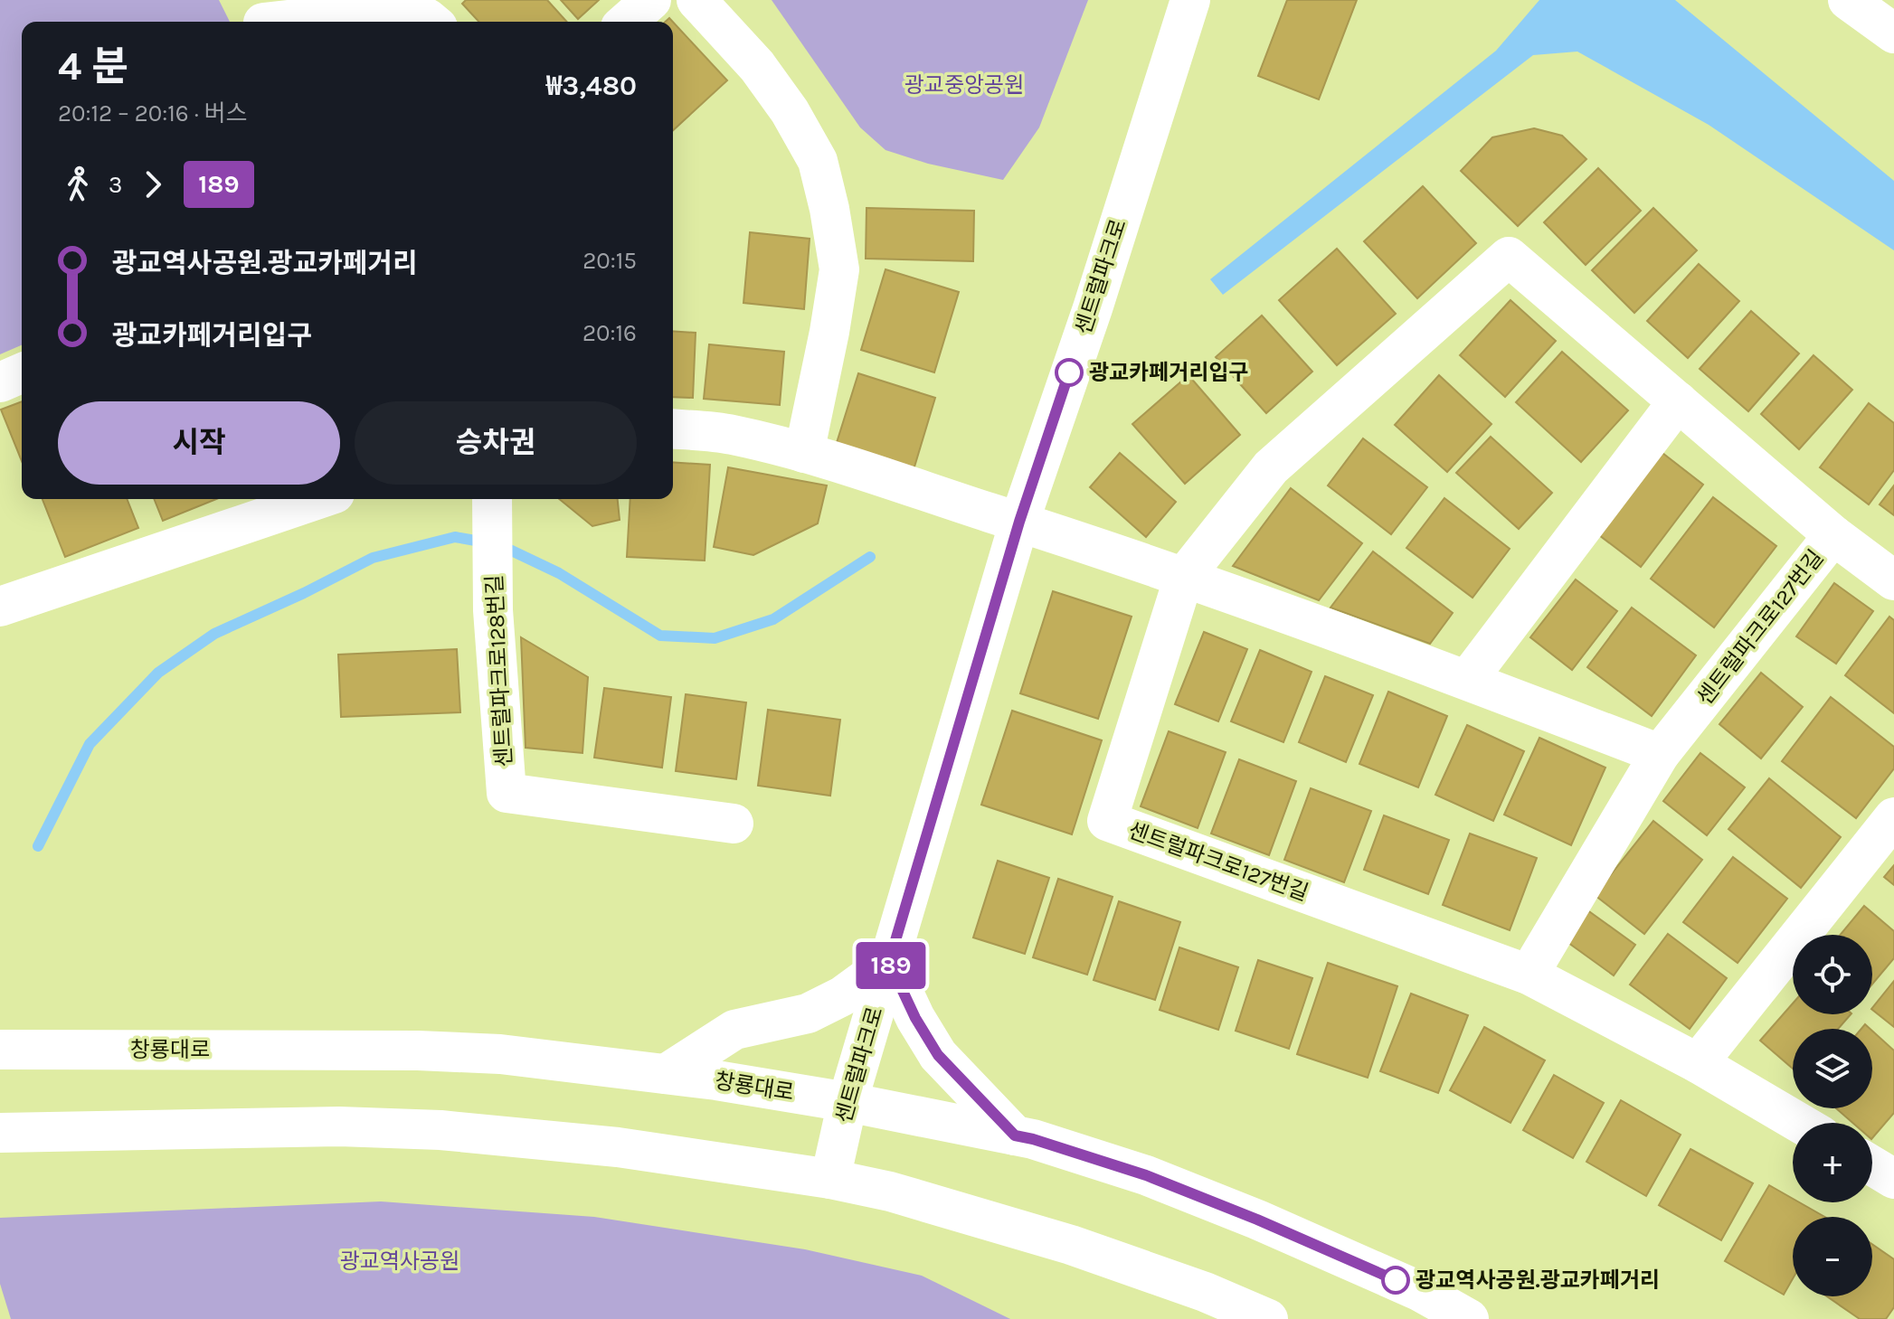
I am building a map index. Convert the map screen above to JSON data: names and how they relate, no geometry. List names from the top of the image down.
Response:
{
  "streets": {
    "street": [
      "센트럴파크로",
      "센트럴파크로127번길",
      "센트럴파크로128번길",
      "창룡대로"
    ]
  },
  "crossings": [
    ["센트럴파크로", "창룡대로"]
  ],
  "parks": ["광교중앙공원", "광교역사공원"],
  "places": ["광교카페거리입구", "광교역사공원.광교카페거리"],
  "lines": ["bus line 189"],
  "page": {
    "on_map": "189",
    "heading": ["4 분", "20:12 – 20:16 · 버스", "₩3,480"],
    "legs": ["3", "189"],
    "list": [
      {
        "name": "광교역사공원.광교카페거리",
        "value": "20:15"
      },
      {
        "name": "광교카페거리입구",
        "value": "20:16"
      }
    ],
    "buttons": ["시작", "승차권"],
    "map_buttons": ["+", "−"]
  }
}
